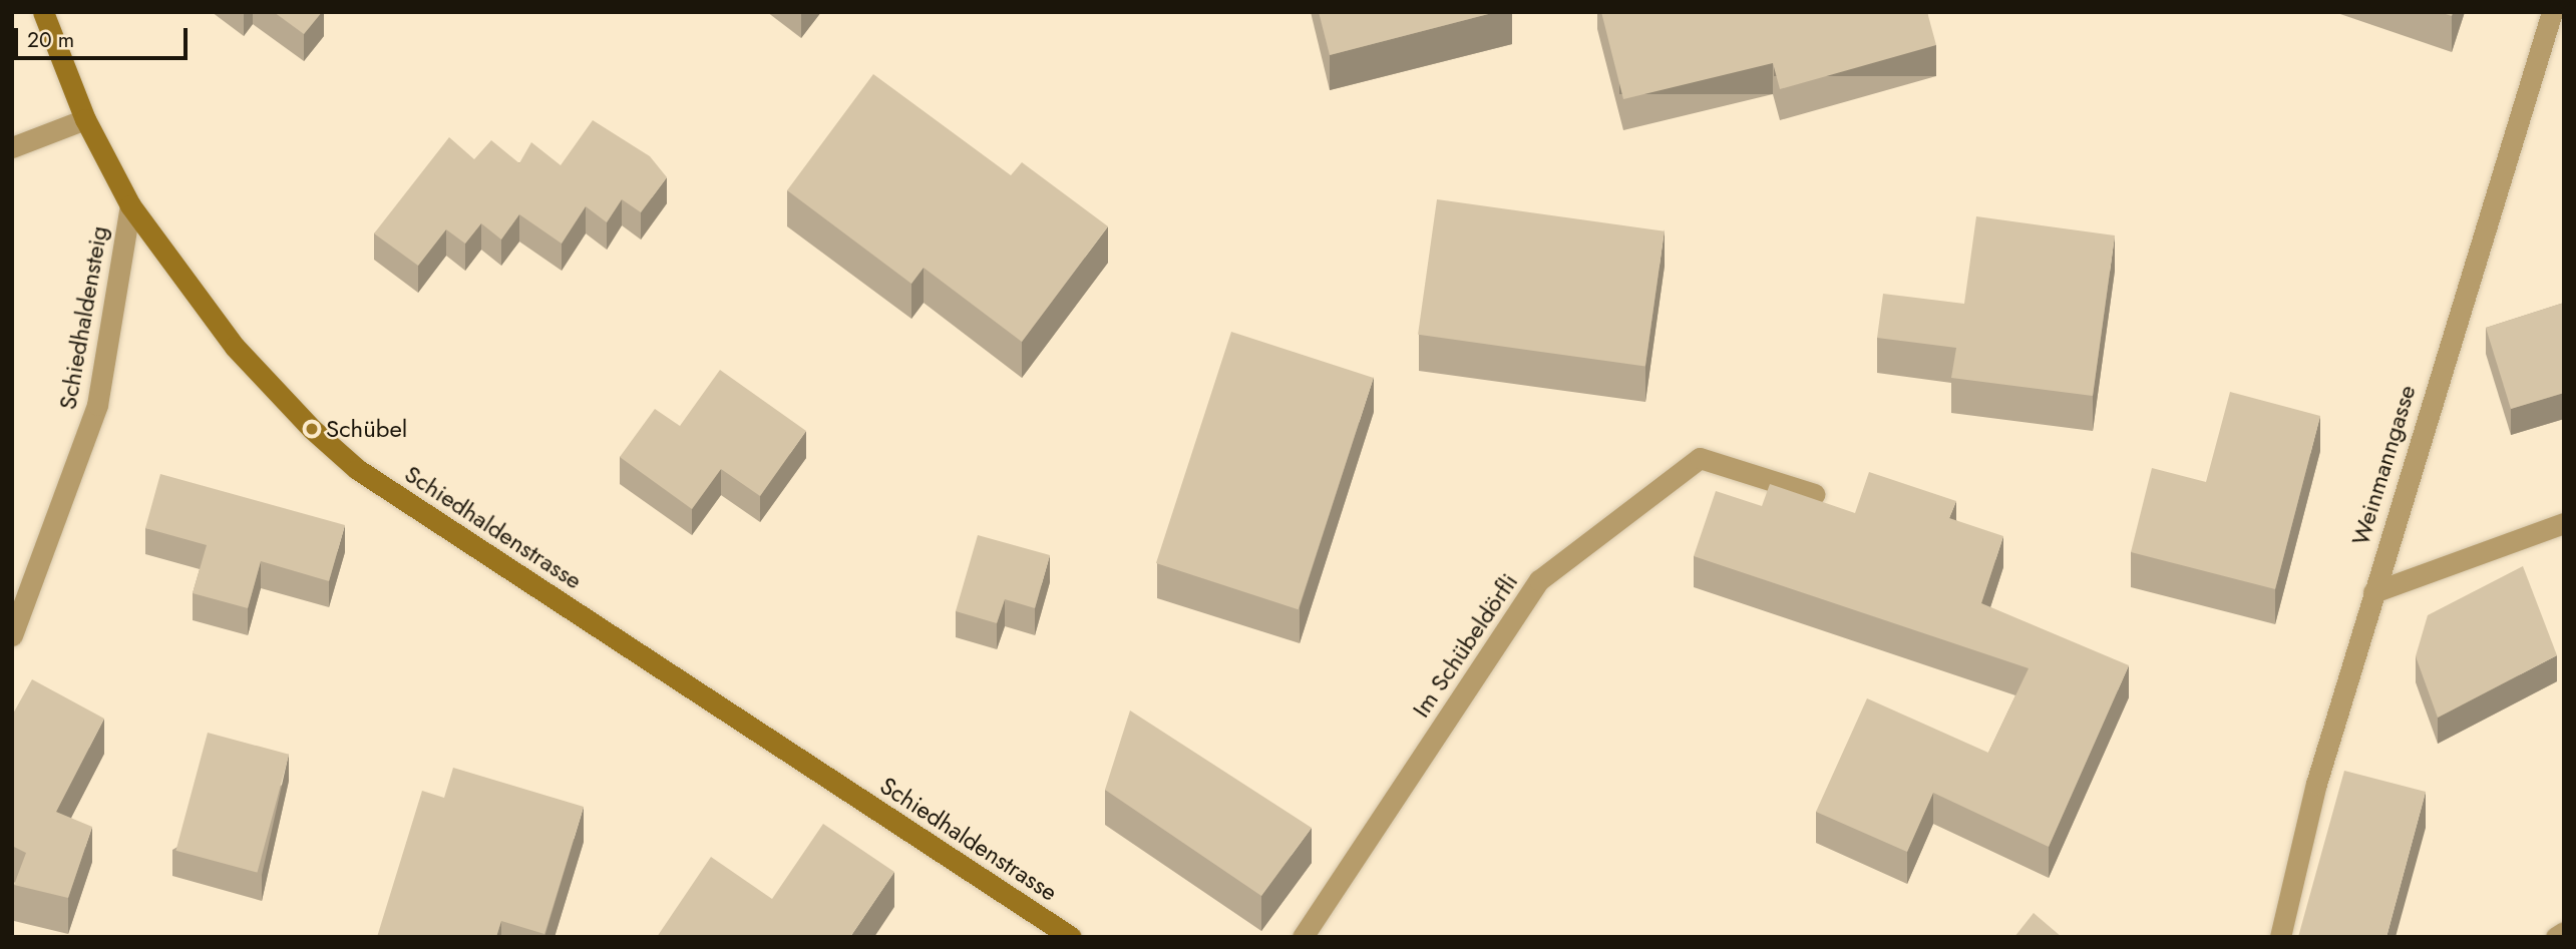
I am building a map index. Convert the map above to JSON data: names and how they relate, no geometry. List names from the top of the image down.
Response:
{
  "streets": {
    "main road": ["Schiedhaldenstrasse"],
    "street": ["Schiedhaldensteig", "Weinmanngasse", "Im Schübeldörfli"]
  },
  "crossings": [
    ["Schiedhaldensteig", "Schiedhaldenstrasse"]
  ],
  "places": ["Schübel"],
  "scale_bar": "20 m"
}
